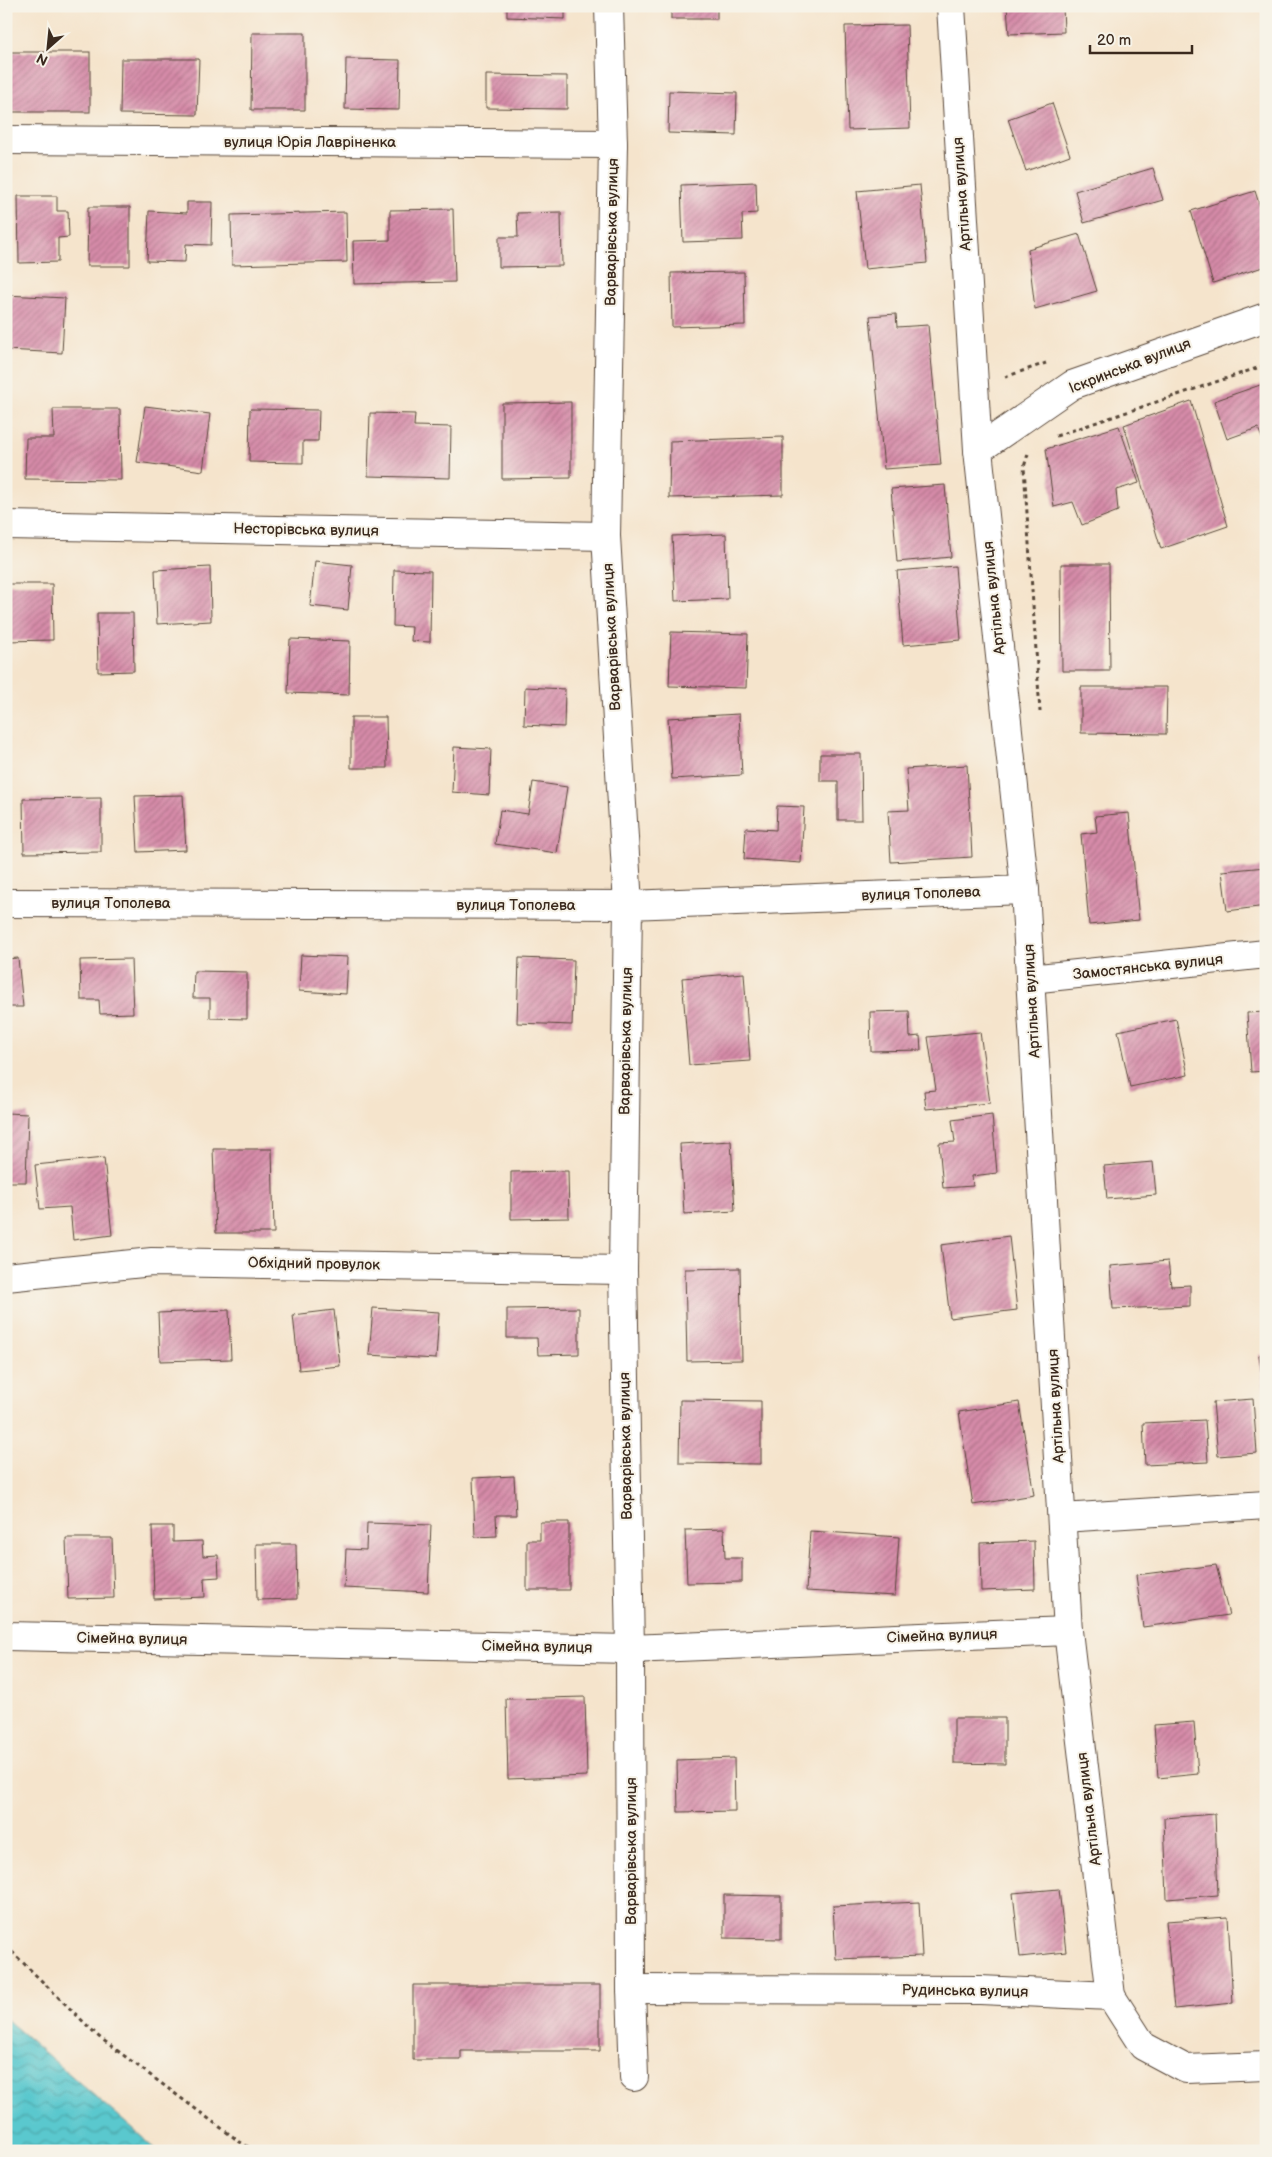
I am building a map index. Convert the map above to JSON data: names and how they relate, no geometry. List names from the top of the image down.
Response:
{
  "streets": {
    "street": [
      "вулиця Юрія Лавріненка",
      "Артільна вулиця",
      "Варварівська вулиця",
      "Іскринська вулиця",
      "Несторівська вулиця",
      "вулиця Тополева",
      "Замостянська вулиця",
      "Обхідний провулок",
      "Сімейна вулиця",
      "Рудинська вулиця"
    ]
  },
  "crossings": [
    ["вулиця Юрія Лавріненка", "Варварівська вулиця"],
    ["Артільна вулиця", "Іскринська вулиця"],
    ["Артільна вулиця", "вулиця Тополева"],
    ["Артільна вулиця", "Замостянська вулиця"],
    ["Артільна вулиця", "Сімейна вулиця"],
    ["Артільна вулиця", "Рудинська вулиця"],
    ["Варварівська вулиця", "Несторівська вулиця"],
    ["Варварівська вулиця", "вулиця Тополева"],
    ["Варварівська вулиця", "Обхідний провулок"],
    ["Варварівська вулиця", "Сімейна вулиця"],
    ["Варварівська вулиця", "Рудинська вулиця"]
  ],
  "scale_bar": "20 m",
  "north": "bottom left"
}
